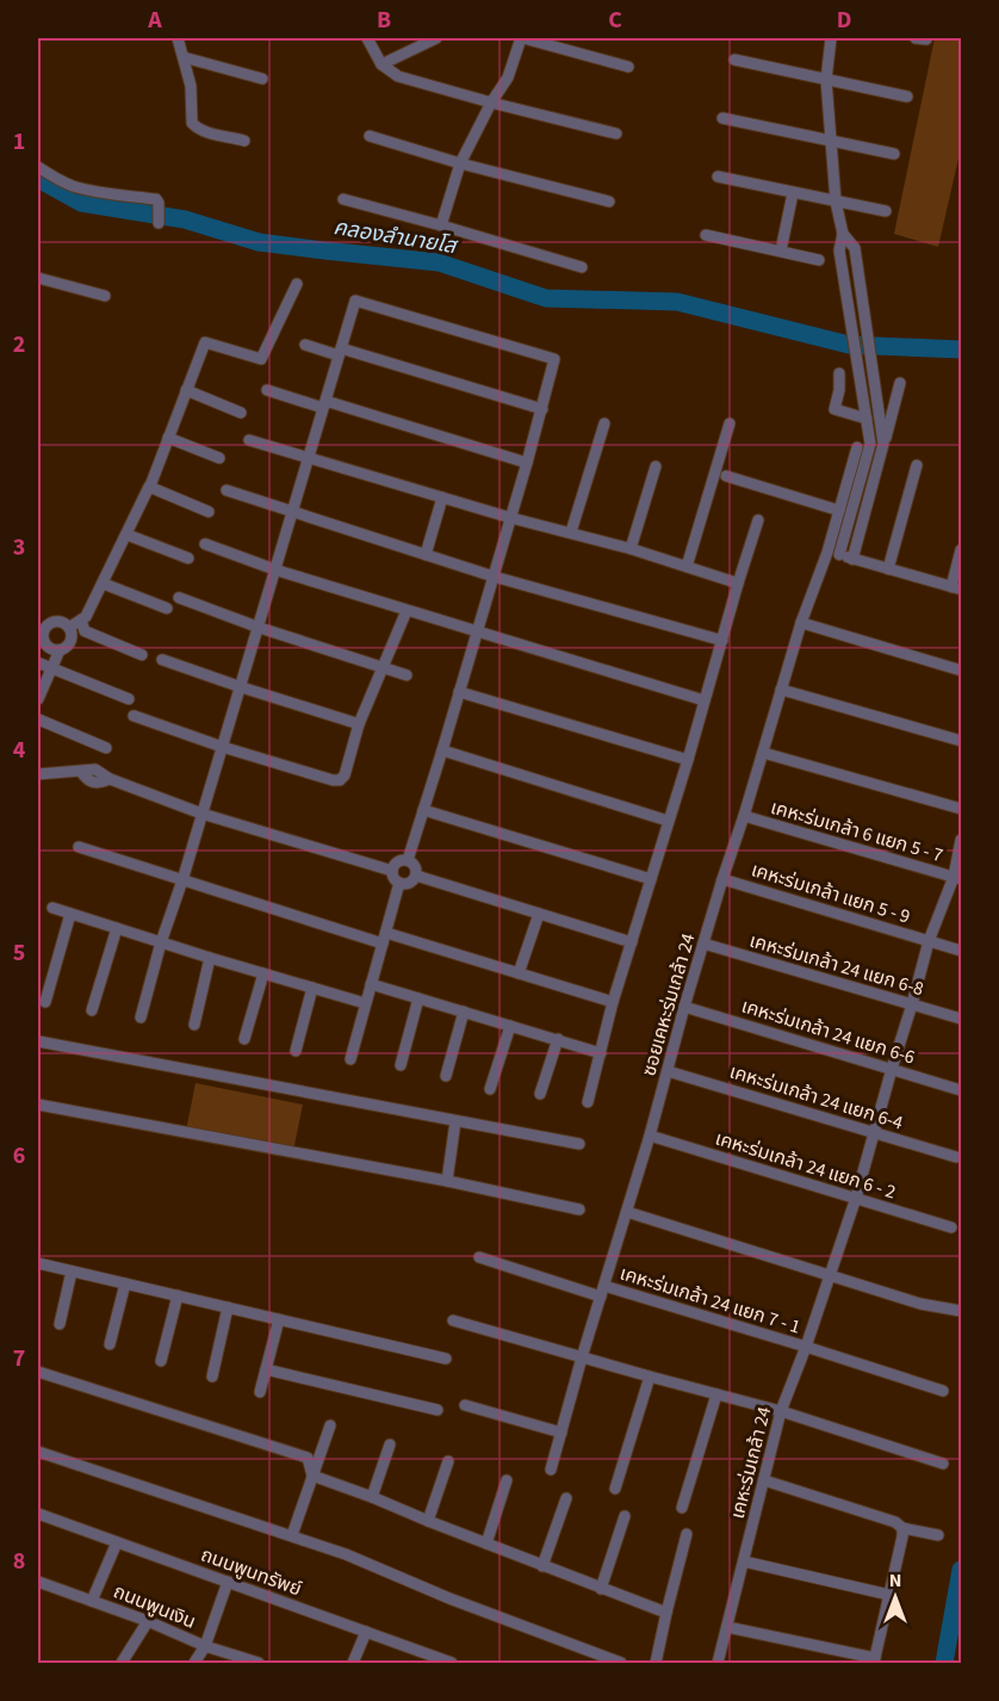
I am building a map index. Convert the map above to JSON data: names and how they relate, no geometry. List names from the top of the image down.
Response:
{
  "streets": {
    "street": [
      "เคหะร่มเกล้า 6 แยก 5 - 7",
      "เคหะร่มเกล้า แยก 5 - 9",
      "เคหะร่มเกล้า 24 แยก 6-8",
      "ซอยเคหะร่มเกล้า 24",
      "เคหะร่มเกล้า 24 แยก 6-6",
      "เคหะร่มเกล้า 24 แยก 6-4",
      "เคหะร่มเกล้า 24 แยก 6 - 2",
      "เคหะร่มเกล้า 24 แยก 7 - 1",
      "เคหะร่มเกล้า 24",
      "ถนนพูนทรัพย์",
      "ถนนพูนเงิน"
    ]
  },
  "crossings": [
    ["เคหะร่มเกล้า 6 แยก 5 - 7", "ซอยเคหะร่มเกล้า 24"],
    ["เคหะร่มเกล้า 6 แยก 5 - 7", "เคหะร่มเกล้า 24"],
    ["เคหะร่มเกล้า แยก 5 - 9", "ซอยเคหะร่มเกล้า 24"],
    ["เคหะร่มเกล้า แยก 5 - 9", "เคหะร่มเกล้า 24"],
    ["เคหะร่มเกล้า 24 แยก 6-8", "ซอยเคหะร่มเกล้า 24"],
    ["เคหะร่มเกล้า 24 แยก 6-8", "เคหะร่มเกล้า 24"],
    ["ซอยเคหะร่มเกล้า 24", "เคหะร่มเกล้า 24 แยก 6-6"],
    ["ซอยเคหะร่มเกล้า 24", "เคหะร่มเกล้า 24 แยก 6-4"],
    ["ซอยเคหะร่มเกล้า 24", "เคหะร่มเกล้า 24 แยก 6 - 2"],
    ["ซอยเคหะร่มเกล้า 24", "เคหะร่มเกล้า 24 แยก 7 - 1"],
    ["เคหะร่มเกล้า 24 แยก 6-6", "เคหะร่มเกล้า 24"],
    ["เคหะร่มเกล้า 24 แยก 6-4", "เคหะร่มเกล้า 24"],
    ["เคหะร่มเกล้า 24 แยก 6 - 2", "เคหะร่มเกล้า 24"],
    ["เคหะร่มเกล้า 24 แยก 7 - 1", "เคหะร่มเกล้า 24"]
  ],
  "water": ["คลองลำนายโส"],
  "north": "top",
  "grid": {
    "columns": [
      "A",
      "B",
      "C",
      "D"
    ],
    "rows": [
      "1",
      "2",
      "3",
      "4",
      "5",
      "6",
      "7",
      "8"
    ]
  }
}
